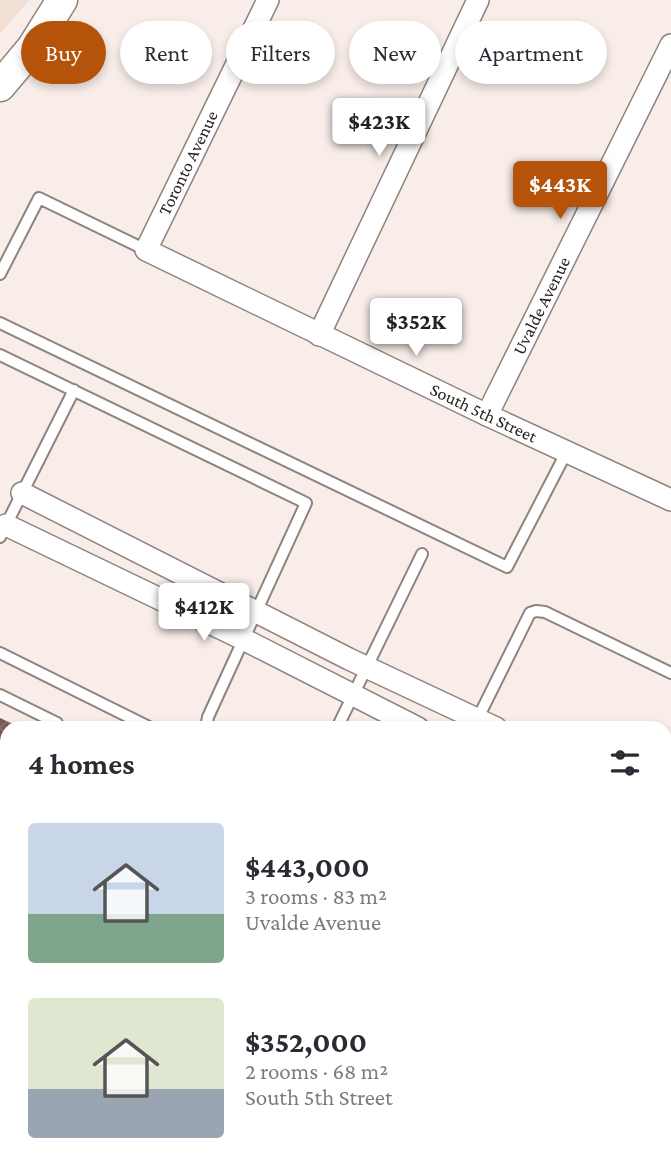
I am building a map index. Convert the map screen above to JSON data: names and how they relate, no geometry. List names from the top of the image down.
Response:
{
  "streets": {
    "street": ["Toronto Avenue", "Uvalde Avenue", "South 5th Street"]
  },
  "crossings": [
    ["Toronto Avenue", "South 5th Street"],
    ["Uvalde Avenue", "South 5th Street"]
  ],
  "page": {
    "chip": [
      "Buy",
      "Rent",
      "Filters",
      "New",
      "Apartment"
    ],
    "price": [
      "$423K",
      "$443K",
      "$352K",
      "$412K"
    ],
    "heading": "4 homes",
    "list": [
      {
        "name": "$443,000",
        "note": "3 rooms · 83 m² · Uvalde Avenue"
      },
      {
        "name": "$352,000",
        "note": "2 rooms · 68 m² · South 5th Street"
      }
    ]
  }
}
